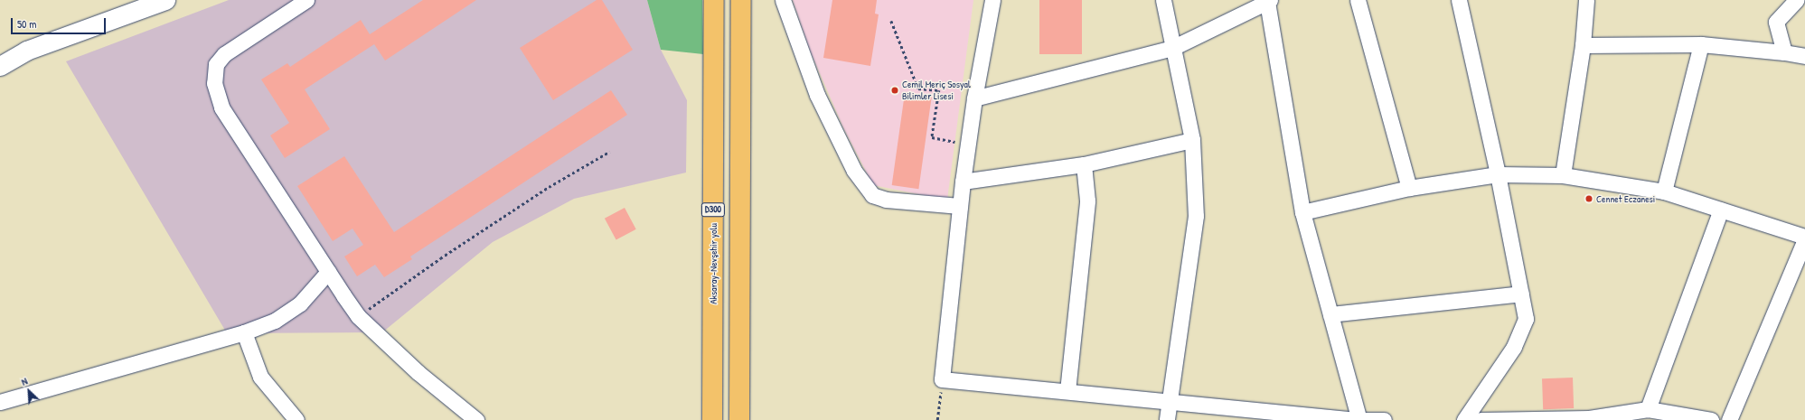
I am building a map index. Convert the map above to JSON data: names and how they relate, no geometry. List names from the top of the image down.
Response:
{
  "streets": {
    "highway": ["D300", "Aksaray-Nevşehir yolu"]
  },
  "places": ["Cemil Meriç Sosyal Bilimler Lisesi", "Cennet Eczanesi"],
  "scale_bar": "50 m",
  "north": "top left"
}
